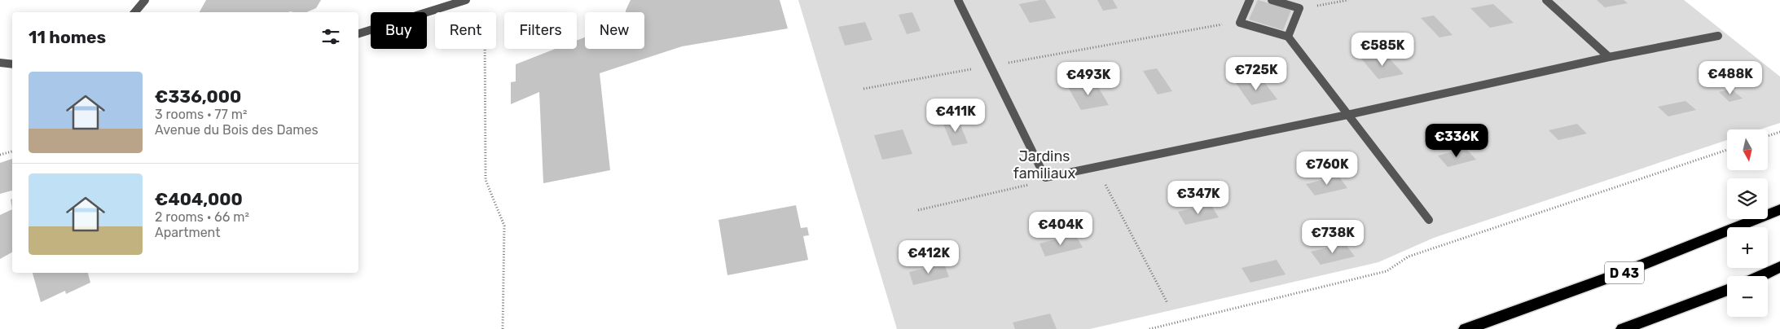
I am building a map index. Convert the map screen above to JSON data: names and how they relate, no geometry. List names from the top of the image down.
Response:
{
  "streets": {
    "highway": ["D 43"]
  },
  "parks": ["Jardins familiaux"],
  "north": "bottom",
  "page": {
    "chip": [
      "Buy",
      "Rent",
      "Filters",
      "New"
    ],
    "heading": "11 homes",
    "price": [
      "€585K",
      "€725K",
      "€488K",
      "€493K",
      "€411K",
      "€336K",
      "€760K",
      "€347K",
      "€404K",
      "€738K",
      "€412K"
    ],
    "list": [
      {
        "name": "€336,000",
        "note": "3 rooms · 77 m² · Avenue du Bois des Dames"
      },
      {
        "name": "€404,000",
        "note": "2 rooms · 66 m² · Apartment"
      }
    ],
    "map_buttons": ["+", "−"]
  }
}
